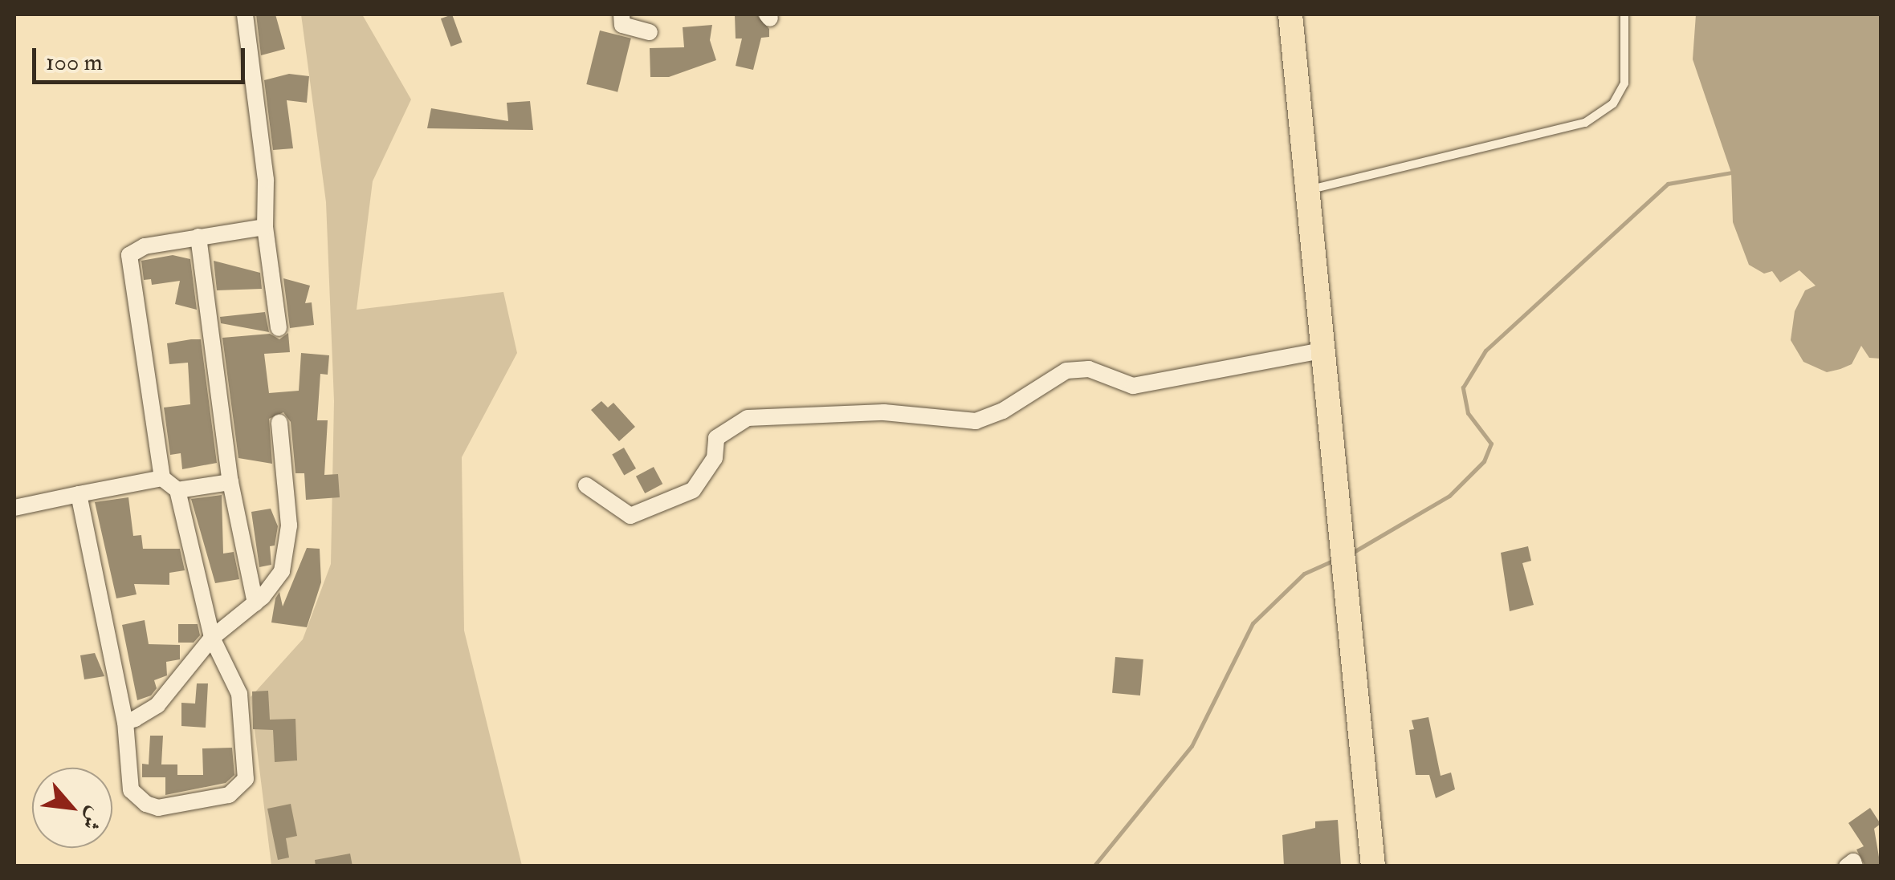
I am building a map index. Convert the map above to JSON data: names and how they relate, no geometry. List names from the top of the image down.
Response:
{
  "scale_bar": "100 m",
  "north": "bottom right"
}
